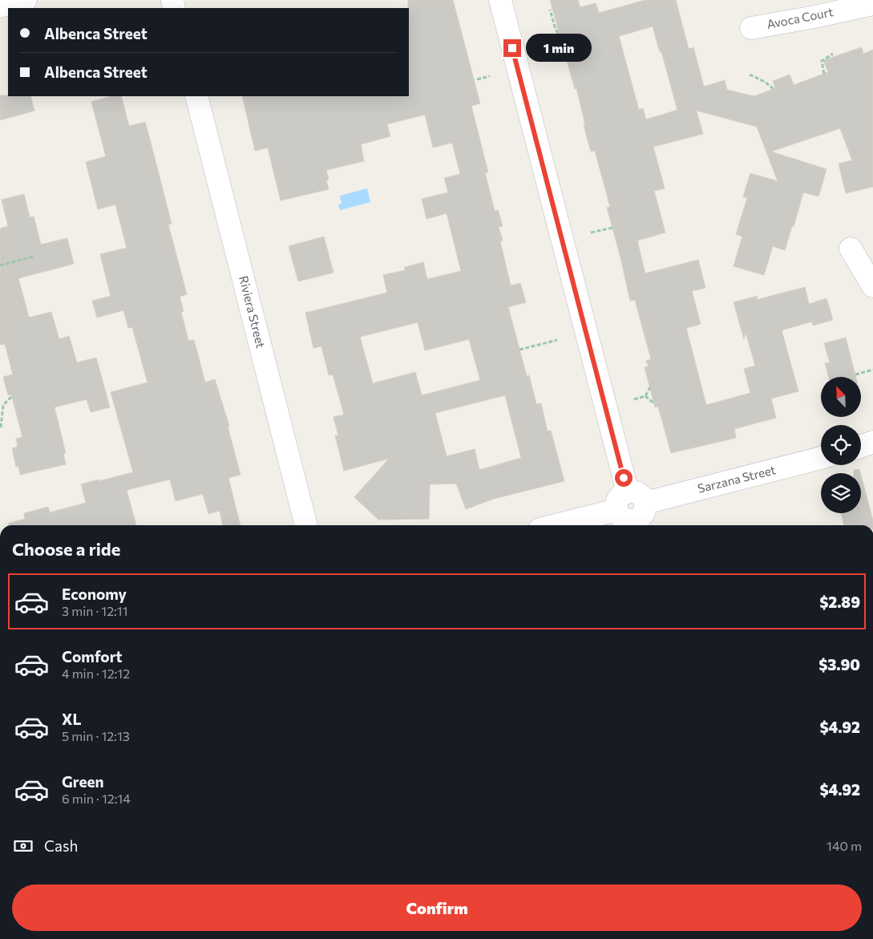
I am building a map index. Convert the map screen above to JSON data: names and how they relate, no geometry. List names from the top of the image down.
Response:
{
  "streets": {
    "street": ["Avoca Court", "Riviera Street", "Sarzana Street"]
  },
  "north": "top left",
  "page": {
    "banner": ["Albenca Street", "Albenca Street"],
    "bubble": "1 min",
    "heading": "Choose a ride",
    "list": [
      {
        "name": "Economy",
        "note": "3 min · 12:11",
        "value": "$2.89"
      },
      {
        "name": "Comfort",
        "note": "4 min · 12:12",
        "value": "$3.90"
      },
      {
        "name": "XL",
        "note": "5 min · 12:13",
        "value": "$4.92"
      },
      {
        "name": "Green",
        "note": "6 min · 12:14",
        "value": "$4.92"
      }
    ],
    "pay": ["Cash", "140 m"],
    "buttons": "Confirm"
  }
}
